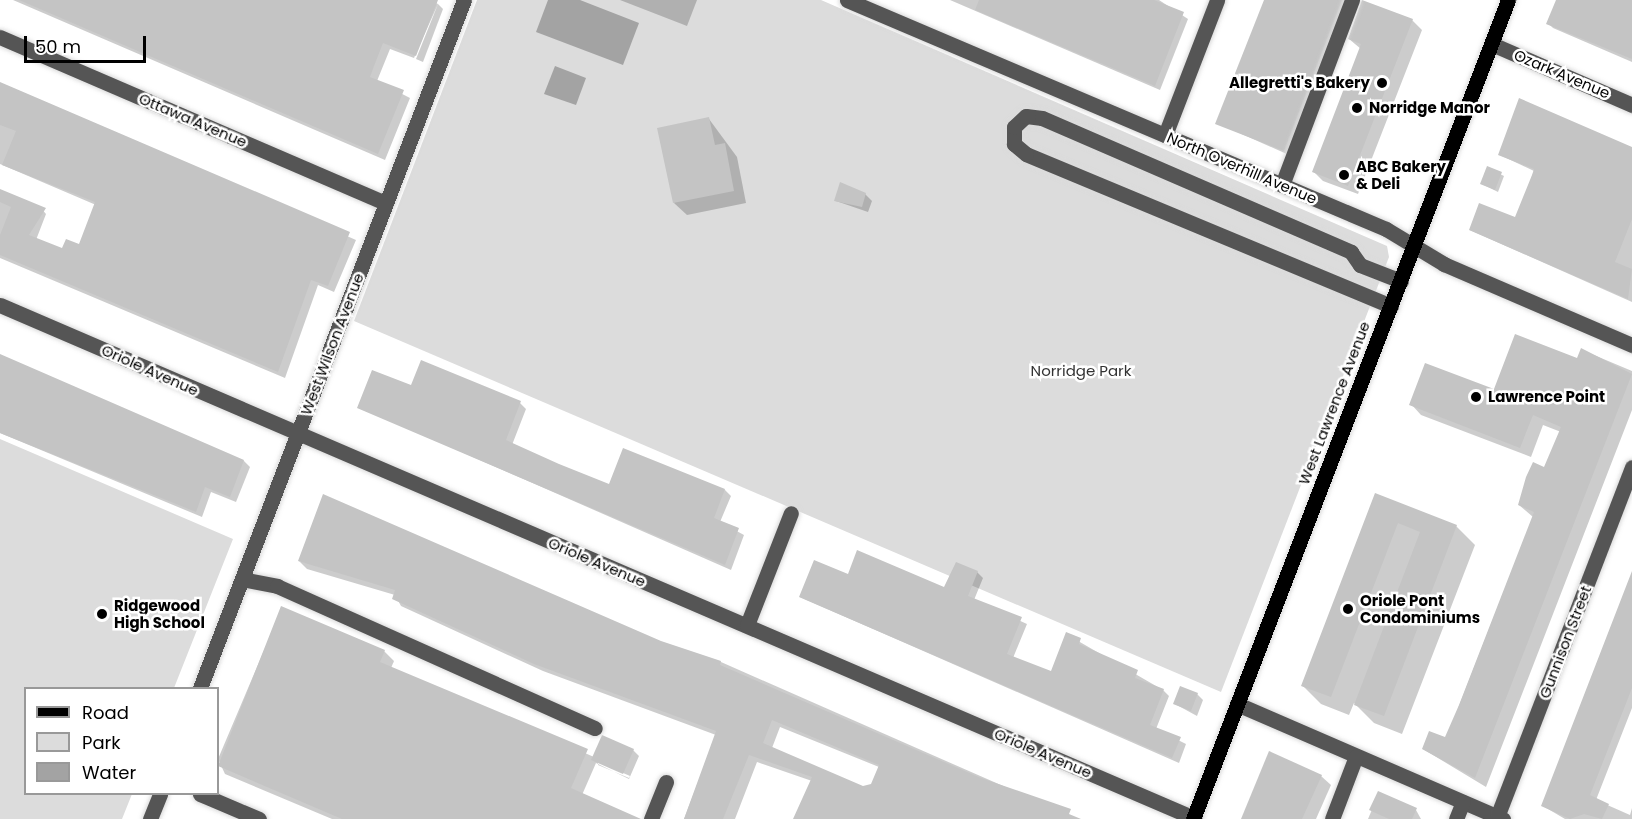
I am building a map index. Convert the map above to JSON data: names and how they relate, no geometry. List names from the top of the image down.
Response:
{
  "streets": {
    "main road": ["West Lawrence Avenue"],
    "street": [
      "Ozark Avenue",
      "Ottawa Avenue",
      "North Overhill Avenue",
      "West Wilson Avenue",
      "Oriole Avenue",
      "Gunnison Street"
    ]
  },
  "crossings": [
    ["Ozark Avenue", "West Lawrence Avenue"],
    ["Ottawa Avenue", "West Wilson Avenue"],
    ["North Overhill Avenue", "West Lawrence Avenue"],
    ["West Wilson Avenue", "Oriole Avenue"],
    ["Oriole Avenue", "West Lawrence Avenue"]
  ],
  "parks": ["Norridge Park"],
  "places": [
    "Allegretti's Bakery",
    "Norridge Manor",
    "ABC Bakery & Deli",
    "Lawrence Point",
    "Oriole Pont Condominiums",
    "Ridgewood High School"
  ],
  "legend": ["Road", "Park", "Water"],
  "scale_bar": "50 m"
}
